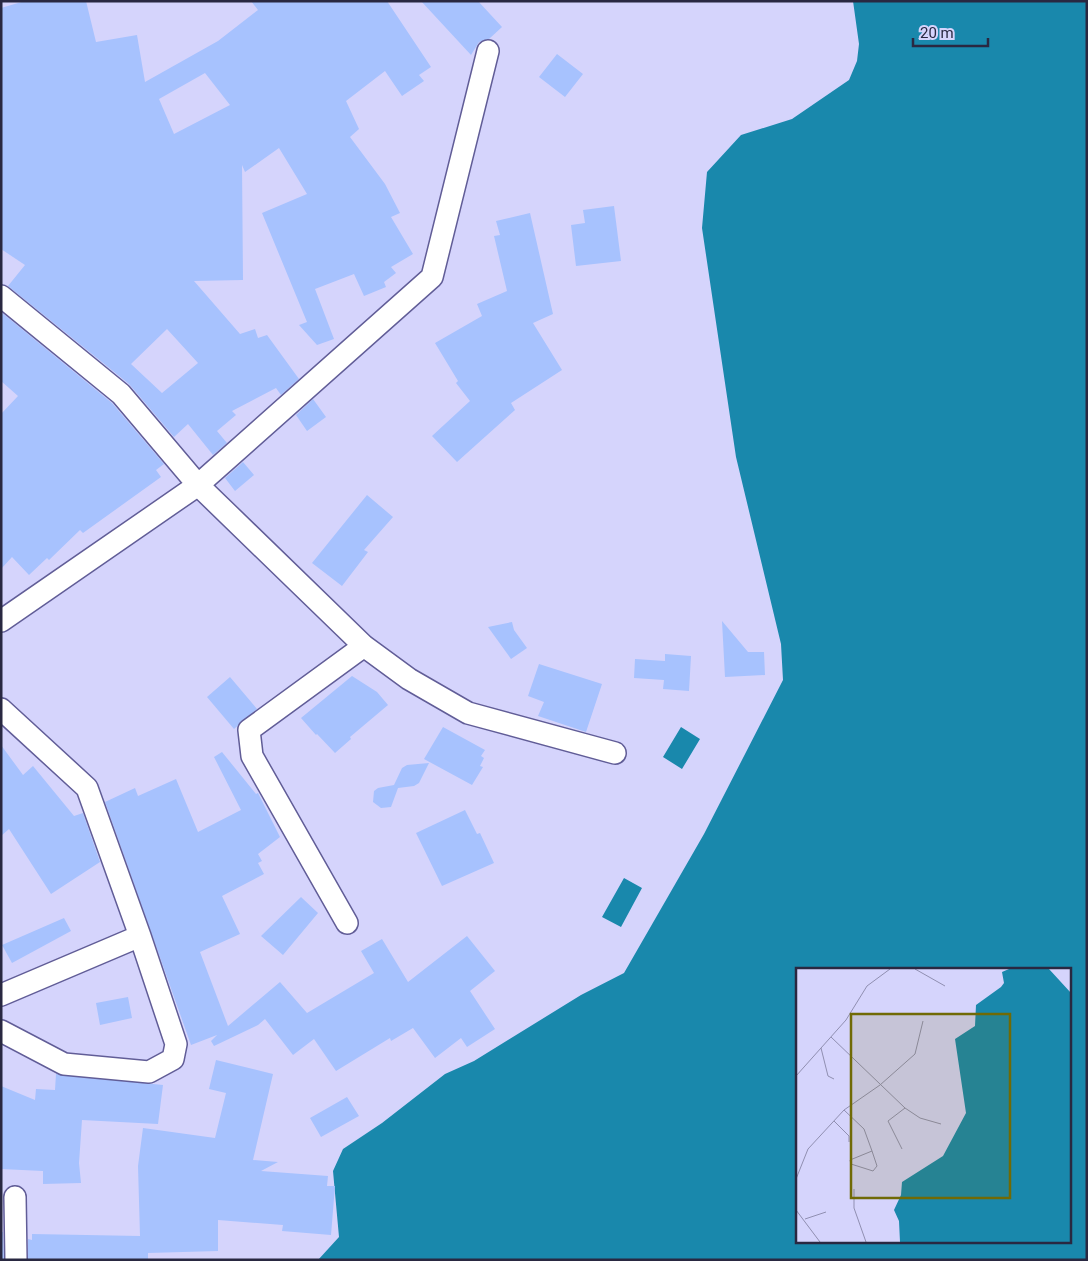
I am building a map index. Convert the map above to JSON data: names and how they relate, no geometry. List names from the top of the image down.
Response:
{
  "scale_bar": "20 m"
}
